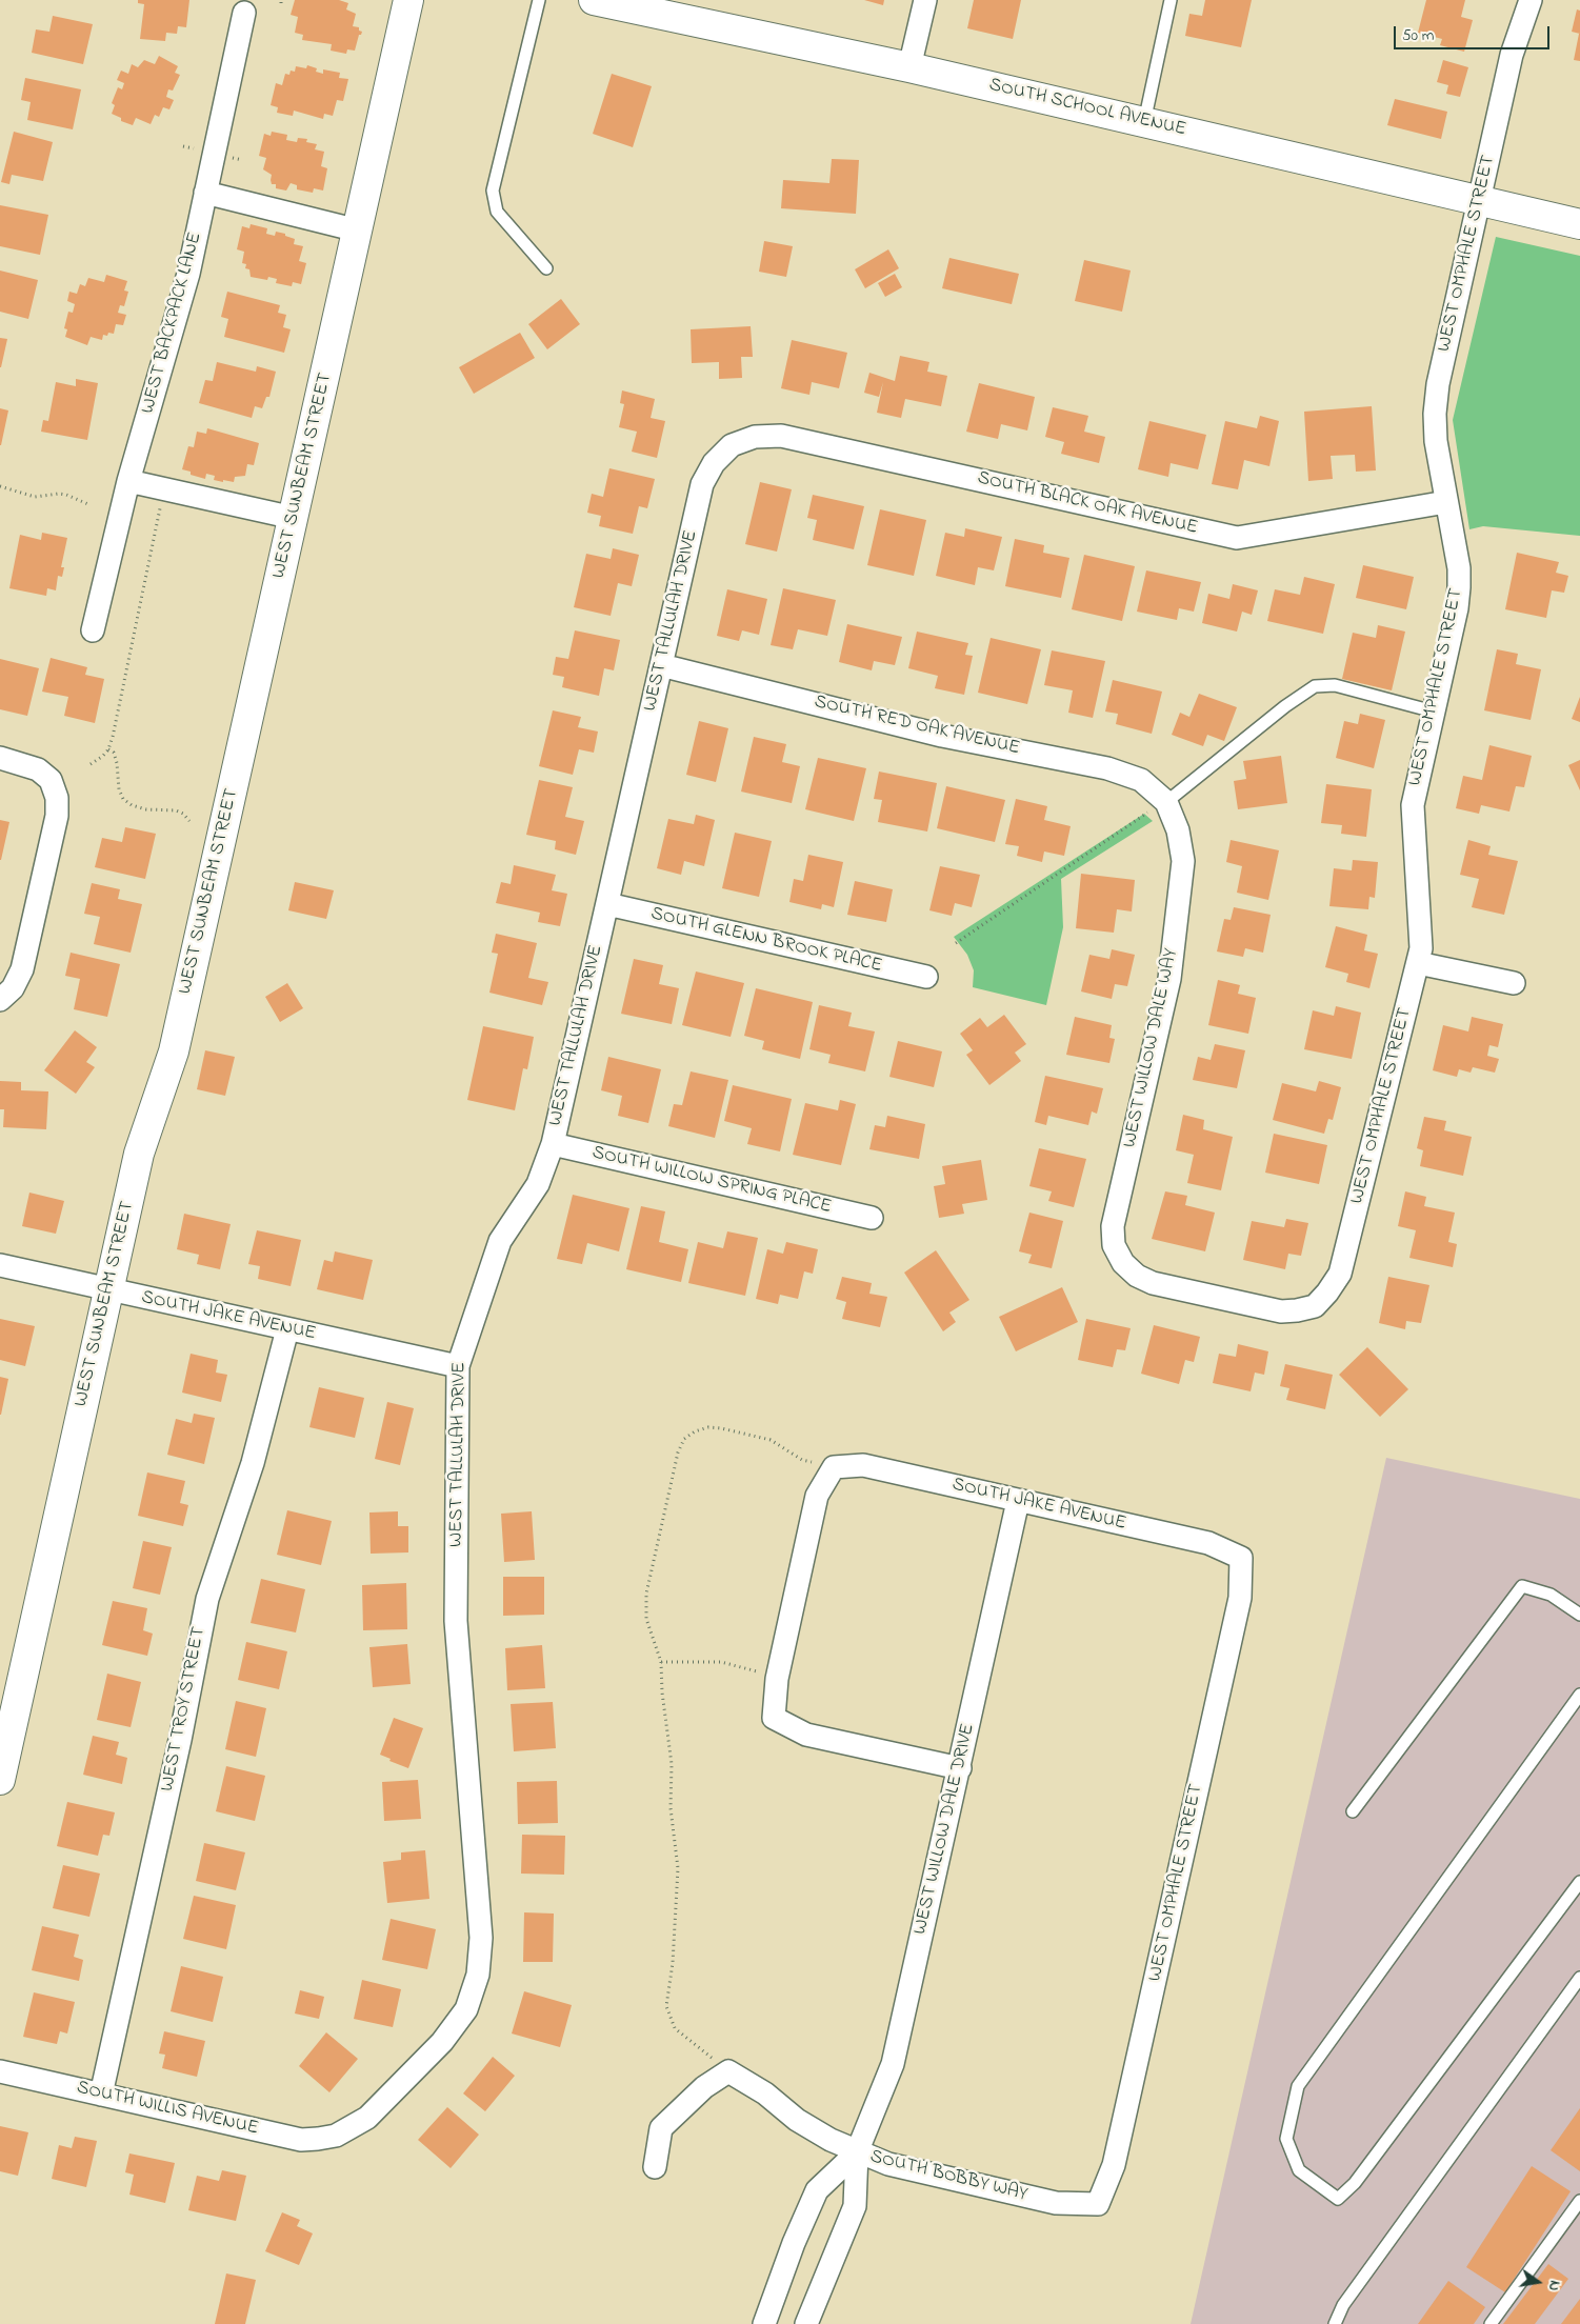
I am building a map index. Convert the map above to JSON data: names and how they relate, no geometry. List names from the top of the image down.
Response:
{
  "streets": {
    "street": [
      "SOUTH SCHOOL AVENUE",
      "WEST OMPHALE STREET",
      "WEST BACKPACK LANE",
      "WEST SUNBEAM STREET",
      "SOUTH BLACK OAK AVENUE",
      "WEST TALLULAH DRIVE",
      "SOUTH RED OAK AVENUE",
      "SOUTH GLENN BROOK PLACE",
      "WEST WILLOW DALE WAY",
      "SOUTH WILLOW SPRING PLACE",
      "SOUTH JAKE AVENUE",
      "WEST TROY STREET",
      "WEST WILLOW DALE DRIVE",
      "SOUTH WILLIS AVENUE",
      "SOUTH BOBBY WAY"
    ]
  },
  "crossings": [
    ["SOUTH SCHOOL AVENUE", "WEST OMPHALE STREET"],
    ["WEST OMPHALE STREET", "SOUTH BLACK OAK AVENUE"],
    ["WEST OMPHALE STREET", "WEST WILLOW DALE WAY"],
    ["WEST OMPHALE STREET", "SOUTH JAKE AVENUE"],
    ["WEST OMPHALE STREET", "SOUTH BOBBY WAY"],
    ["WEST SUNBEAM STREET", "SOUTH JAKE AVENUE"],
    ["SOUTH BLACK OAK AVENUE", "WEST TALLULAH DRIVE"],
    ["WEST TALLULAH DRIVE", "SOUTH RED OAK AVENUE"],
    ["WEST TALLULAH DRIVE", "SOUTH GLENN BROOK PLACE"],
    ["WEST TALLULAH DRIVE", "SOUTH WILLOW SPRING PLACE"],
    ["WEST TALLULAH DRIVE", "SOUTH JAKE AVENUE"],
    ["WEST TALLULAH DRIVE", "SOUTH WILLIS AVENUE"],
    ["SOUTH RED OAK AVENUE", "WEST WILLOW DALE WAY"],
    ["SOUTH JAKE AVENUE", "WEST TROY STREET"],
    ["SOUTH JAKE AVENUE", "WEST WILLOW DALE DRIVE"],
    ["WEST TROY STREET", "SOUTH WILLIS AVENUE"],
    ["WEST WILLOW DALE DRIVE", "SOUTH BOBBY WAY"]
  ],
  "scale_bar": "50 m",
  "north": "right"
}
